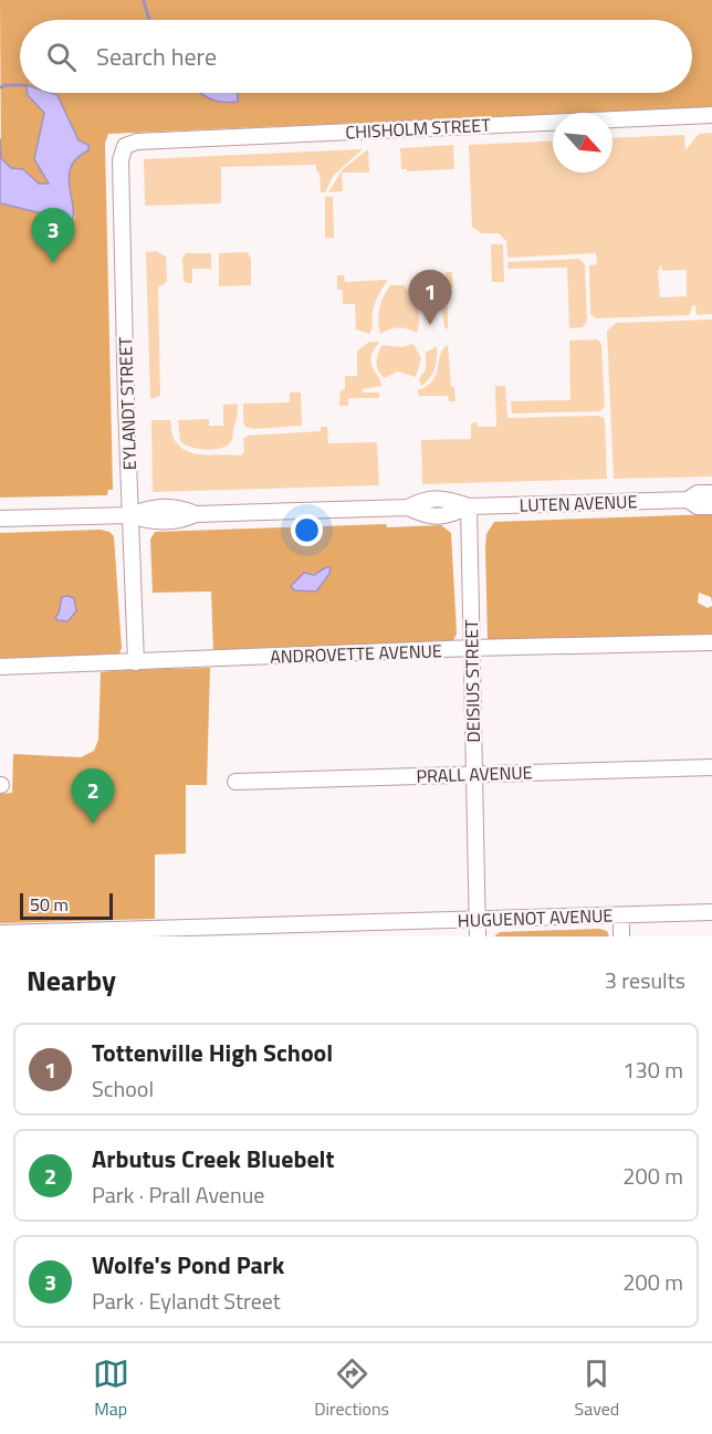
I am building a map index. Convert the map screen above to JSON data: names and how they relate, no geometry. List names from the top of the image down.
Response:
{
  "streets": {
    "street": [
      "CHISHOLM STREET",
      "EYLANDT STREET",
      "LUTEN AVENUE",
      "ANDROVETTE AVENUE",
      "DEISIUS STREET",
      "PRALL AVENUE",
      "HUGUENOT AVENUE"
    ]
  },
  "crossings": [
    ["CHISHOLM STREET", "EYLANDT STREET"],
    ["EYLANDT STREET", "LUTEN AVENUE"],
    ["EYLANDT STREET", "ANDROVETTE AVENUE"],
    ["LUTEN AVENUE", "DEISIUS STREET"],
    ["ANDROVETTE AVENUE", "DEISIUS STREET"],
    ["DEISIUS STREET", "PRALL AVENUE"],
    ["DEISIUS STREET", "HUGUENOT AVENUE"]
  ],
  "scale_bar": "50 m",
  "north": "bottom right",
  "page": {
    "search": "Search here",
    "pins": ["3", "1", "2"],
    "scale": "50 m",
    "heading": ["Nearby", "3 results"],
    "list": [
      {
        "mark": "1",
        "name": "Tottenville High School",
        "note": "School",
        "value": "130 m"
      },
      {
        "mark": "2",
        "name": "Arbutus Creek Bluebelt",
        "note": "Park · Prall Avenue",
        "value": "200 m"
      },
      {
        "mark": "3",
        "name": "Wolfe's Pond Park",
        "note": "Park · Eylandt Street",
        "value": "200 m"
      }
    ],
    "nav": ["Map", "Directions", "Saved"]
  }
}
